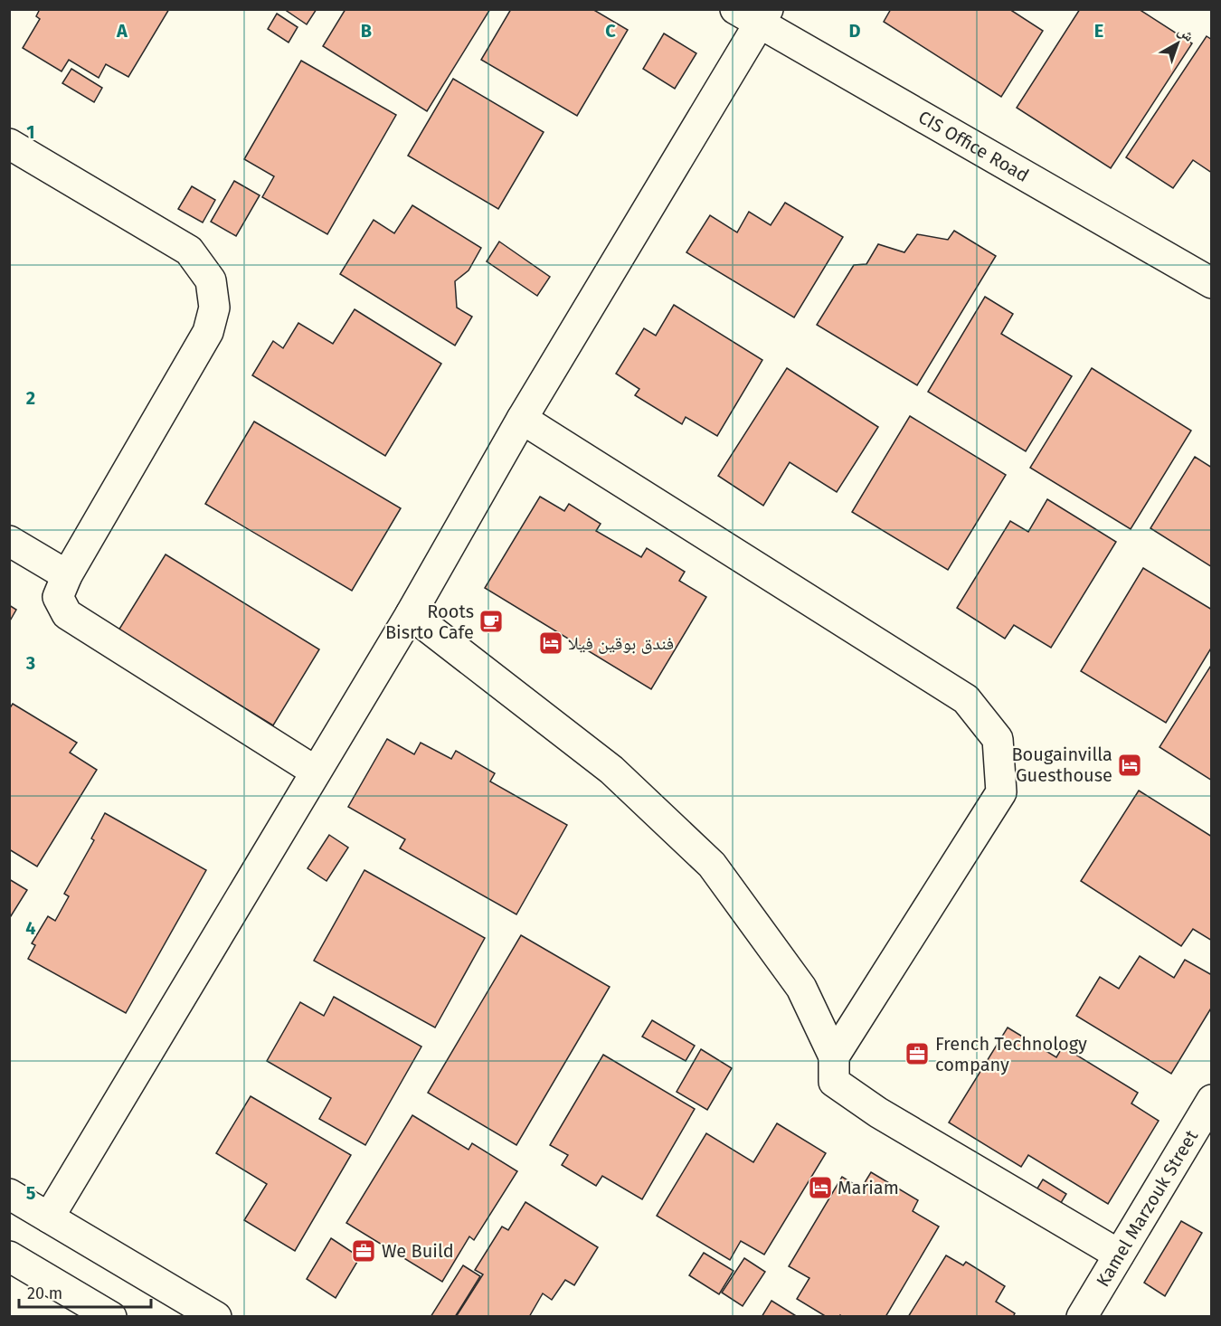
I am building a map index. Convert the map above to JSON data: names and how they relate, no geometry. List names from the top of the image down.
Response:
{
  "streets": {
    "street": ["CIS Office Road", "Kamel Marzouk Street"]
  },
  "places": {
    "cafe": ["Roots Bisrto Cafe"],
    "hotel": ["فندق بوقين فيلا", "Bougainvilla Guesthouse", "Mariam"],
    "office": ["French Technology company", "We Build"]
  },
  "scale_bar": "20 m",
  "north": "top right",
  "grid": {
    "columns": [
      "A",
      "B",
      "C",
      "D",
      "E"
    ],
    "rows": [
      "1",
      "2",
      "3",
      "4",
      "5"
    ]
  }
}
